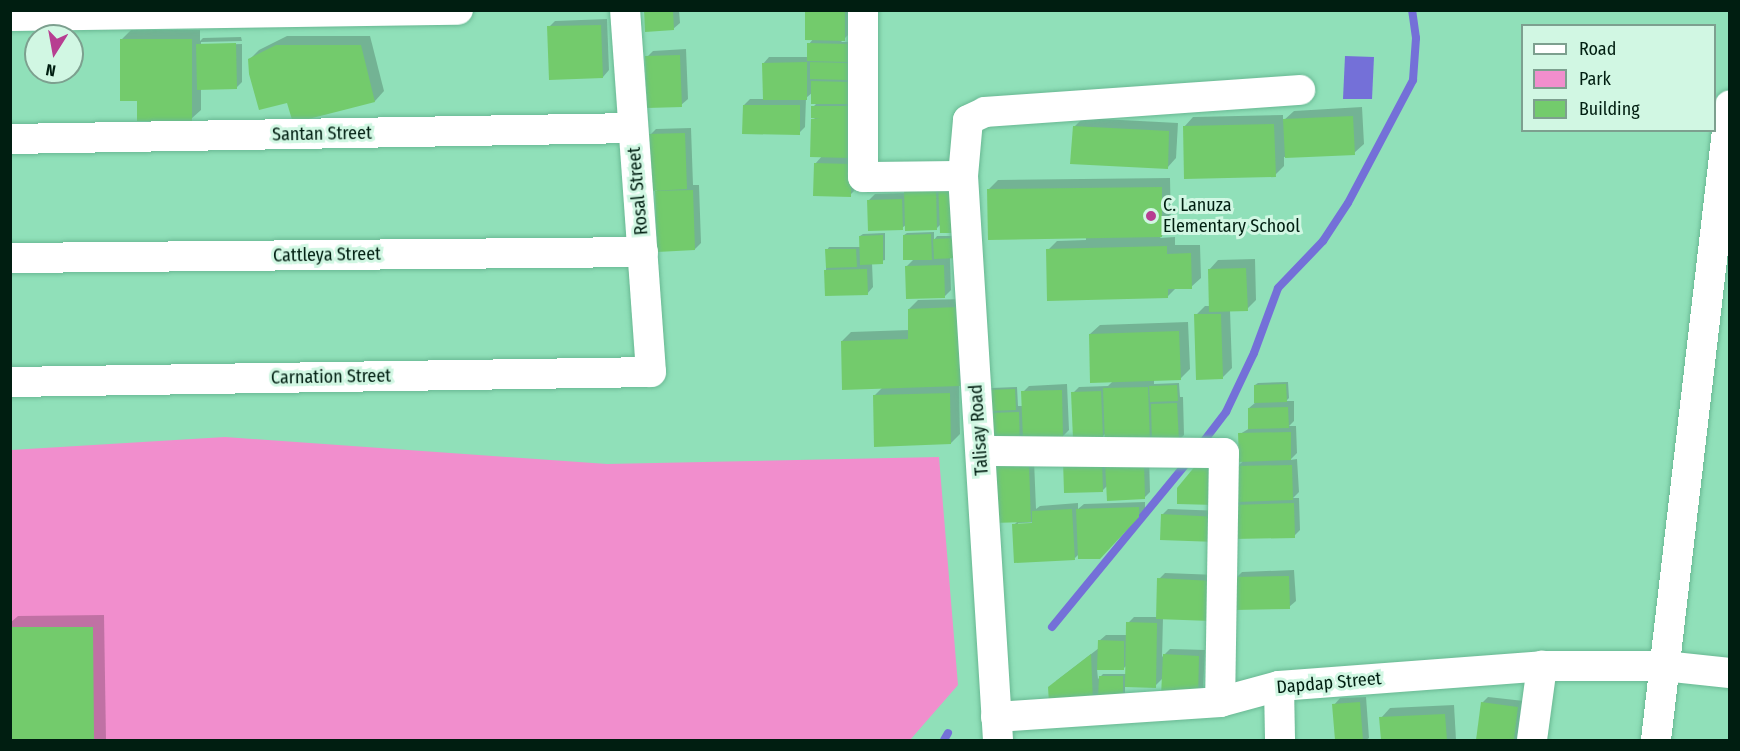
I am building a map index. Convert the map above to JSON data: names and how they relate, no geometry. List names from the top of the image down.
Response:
{
  "streets": {
    "street": [
      "Santan Street",
      "Rosal Street",
      "Cattleya Street",
      "Carnation Street",
      "Talisay Road",
      "Dapdap Street"
    ]
  },
  "crossings": [
    ["Santan Street", "Rosal Street"],
    ["Rosal Street", "Cattleya Street"],
    ["Rosal Street", "Carnation Street"],
    ["Talisay Road", "Dapdap Street"]
  ],
  "places": ["C. Lanuza Elementary School"],
  "legend": ["Road", "Park", "Building"],
  "north": "bottom"
}
